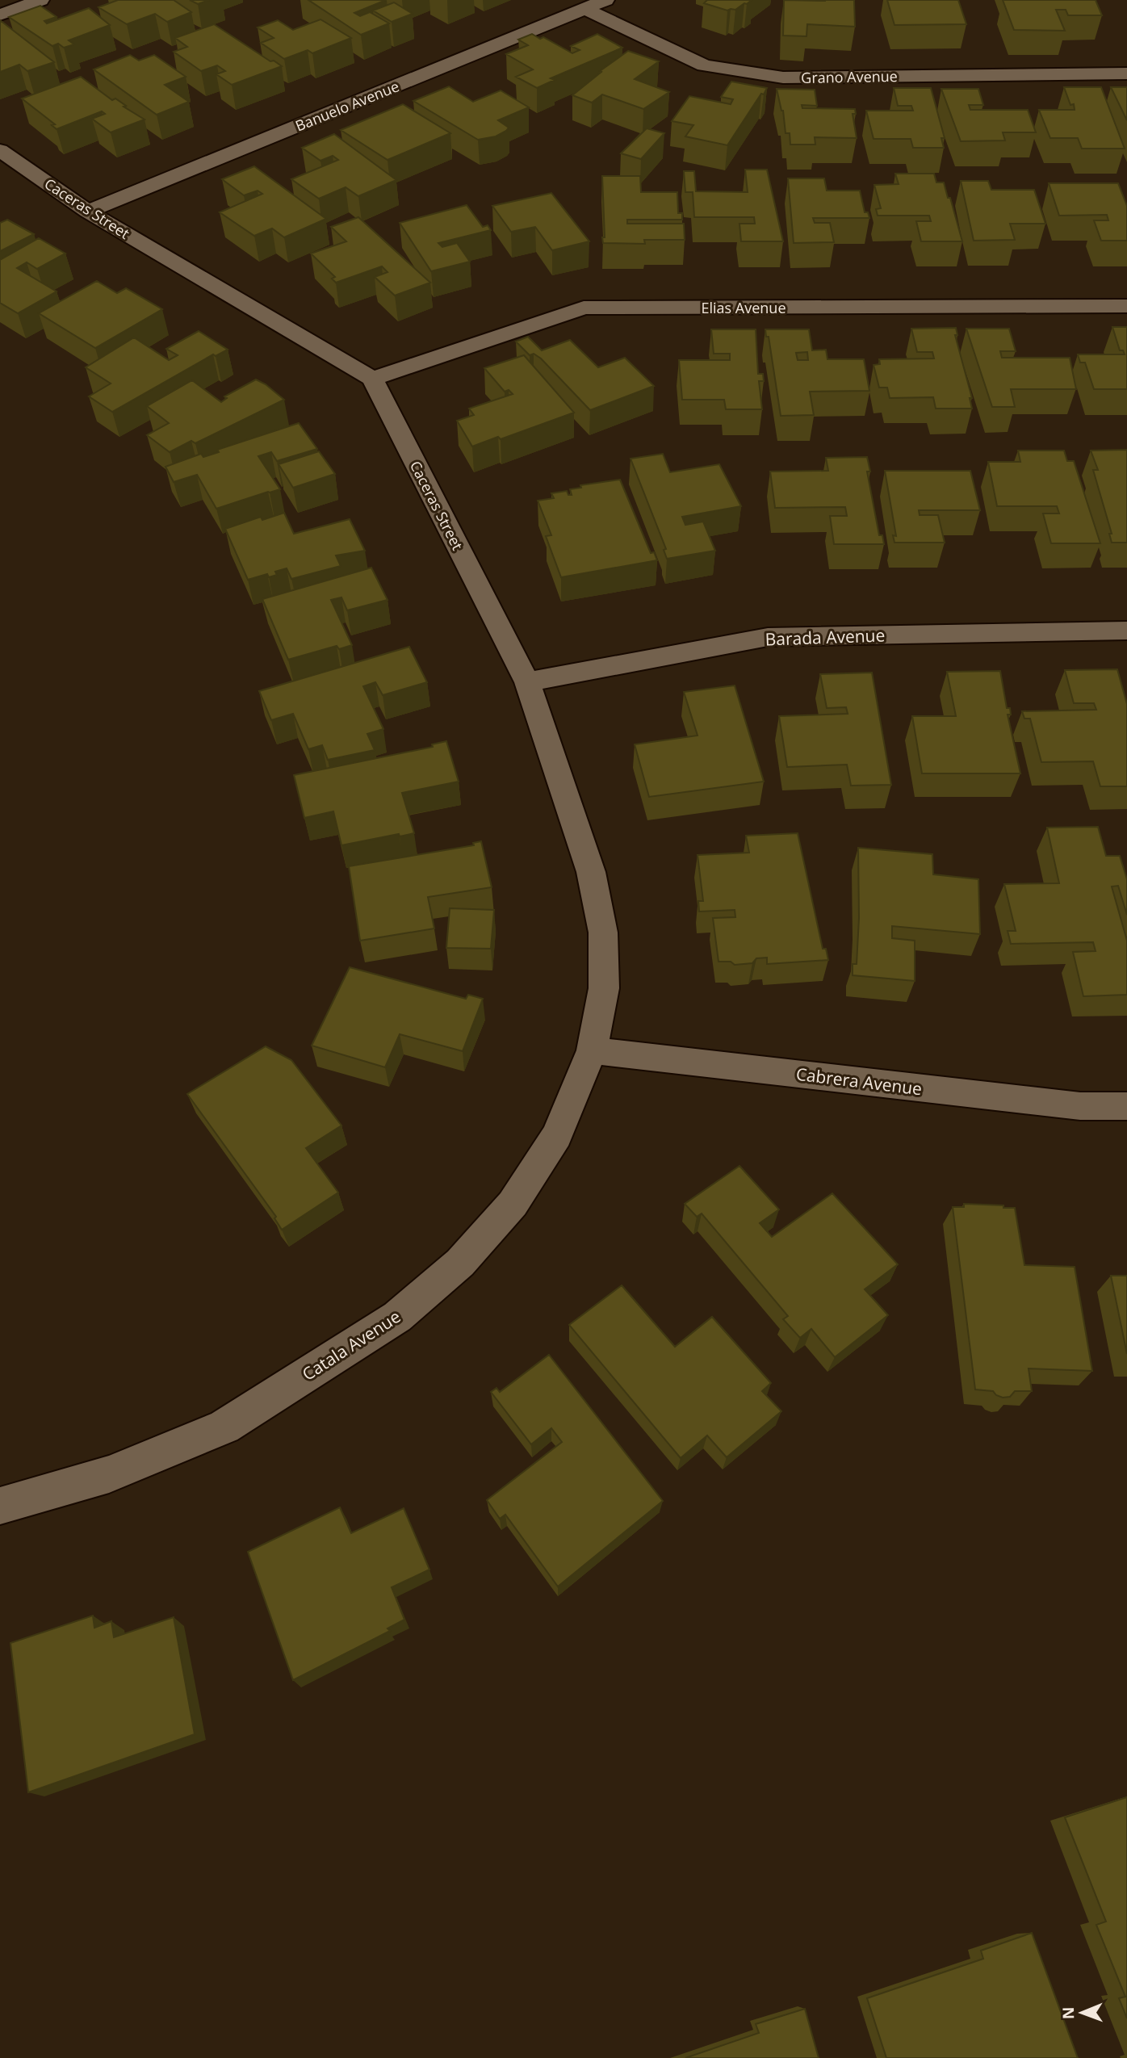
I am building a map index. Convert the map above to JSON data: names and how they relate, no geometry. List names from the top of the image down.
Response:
{
  "streets": {
    "street": [
      "Grano Avenue",
      "Banuelo Avenue",
      "Caceras Street",
      "Elias Avenue",
      "Barada Avenue",
      "Cabrera Avenue",
      "Catala Avenue"
    ]
  },
  "crossings": [
    ["Grano Avenue", "Banuelo Avenue"],
    ["Banuelo Avenue", "Caceras Street"],
    ["Caceras Street", "Elias Avenue"],
    ["Caceras Street", "Barada Avenue"],
    ["Caceras Street", "Cabrera Avenue"],
    ["Caceras Street", "Catala Avenue"],
    ["Cabrera Avenue", "Catala Avenue"]
  ],
  "north": "left"
}
